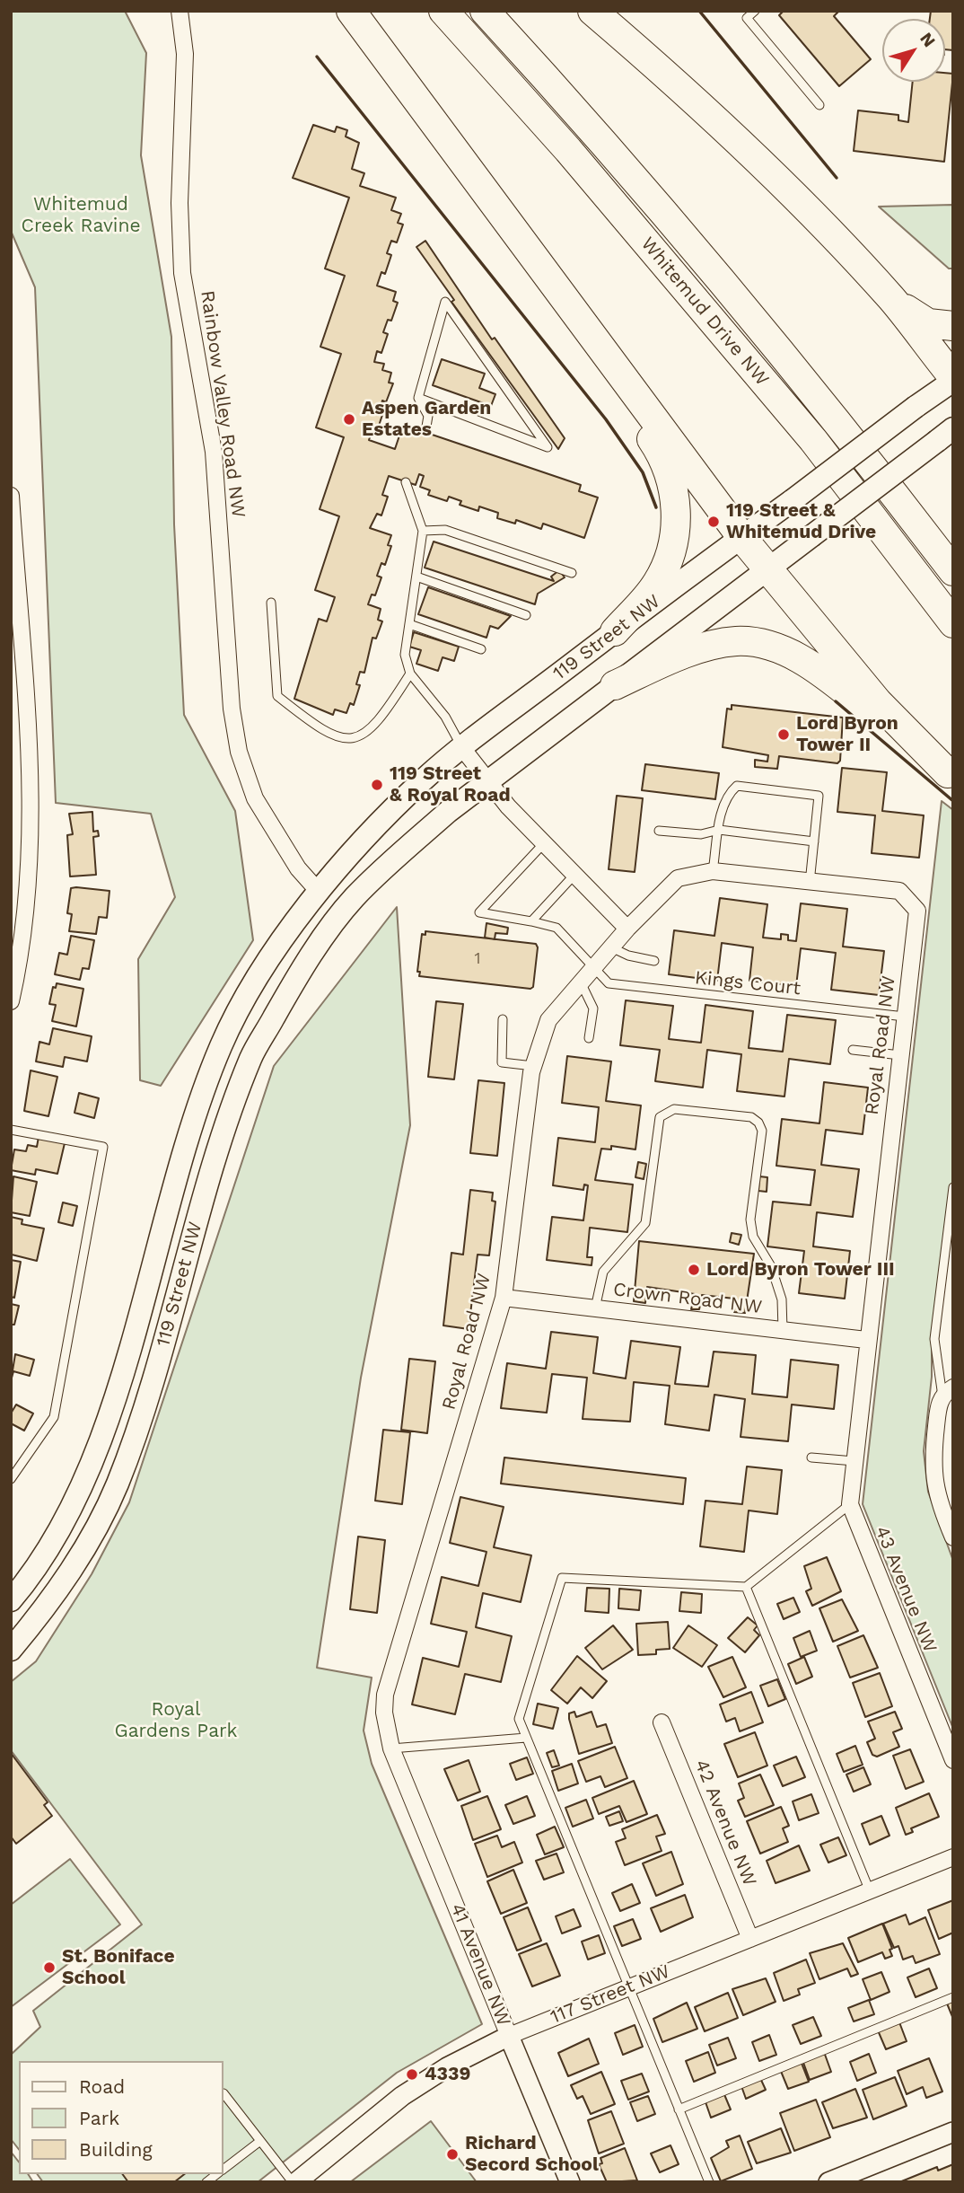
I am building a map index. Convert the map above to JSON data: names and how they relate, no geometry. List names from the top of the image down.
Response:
{
  "streets": {
    "highway": ["Whitemud Drive NW"],
    "main road": ["119 Street NW"],
    "street": [
      "Rainbow Valley Road NW",
      "Royal Road NW",
      "Crown Road NW",
      "43 Avenue NW",
      "42 Avenue NW",
      "41 Avenue NW",
      "117 Street NW"
    ],
    "lane": ["Kings Court"]
  },
  "crossings": [
    ["Rainbow Valley Road NW", "119 Street NW"],
    ["Kings Court", "Royal Road NW"],
    ["Royal Road NW", "Crown Road NW"],
    ["Royal Road NW", "43 Avenue NW"],
    ["Royal Road NW", "41 Avenue NW"],
    ["42 Avenue NW", "117 Street NW"],
    ["41 Avenue NW", "117 Street NW"]
  ],
  "parks": ["Whitemud Creek Ravine", "Royal Gardens Park"],
  "places": [
    "Aspen Garden Estates",
    "119 Street & Whitemud Drive",
    "Lord Byron Tower II",
    "119 Street & Royal Road",
    "Lord Byron Tower III",
    "St. Boniface School",
    "4339",
    "Richard Secord School"
  ],
  "house_numbers": ["1"],
  "legend": ["Road", "Park", "Building"],
  "north": "top right"
}
